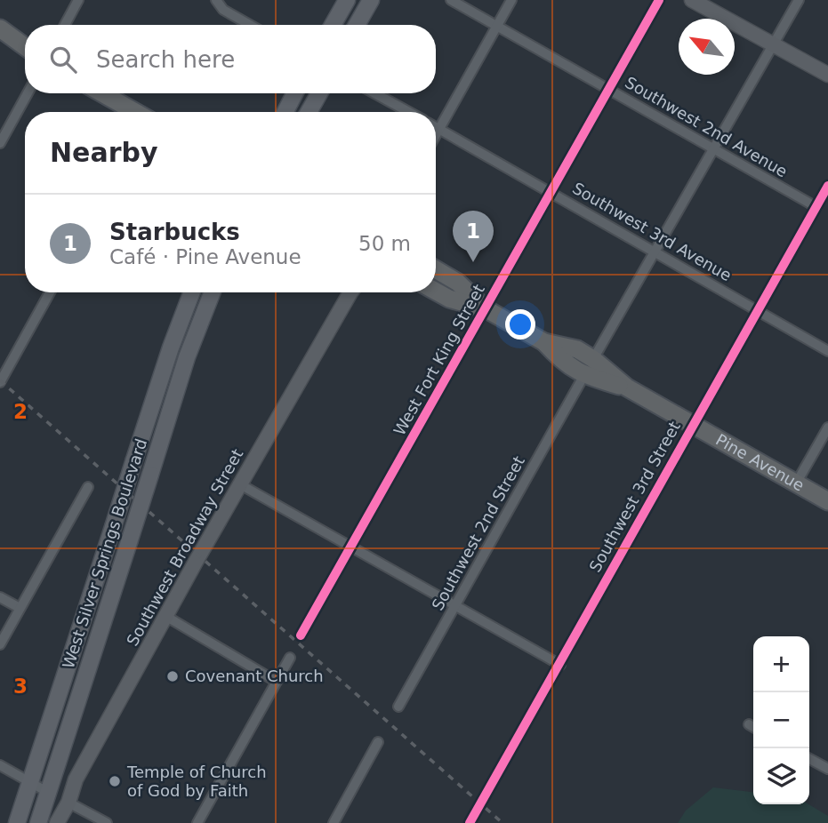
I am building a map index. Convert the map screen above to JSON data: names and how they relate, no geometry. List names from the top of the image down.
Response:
{
  "streets": {
    "highway": ["Pine Avenue"],
    "main road": ["West Silver Springs Boulevard"],
    "street": [
      "Southwest 2nd Avenue",
      "Southwest 3rd Avenue",
      "West Fort King Street",
      "Southwest 3rd Street",
      "Southwest 2nd Street",
      "Southwest Broadway Street"
    ]
  },
  "crossings": [
    ["Southwest 2nd Avenue", "West Fort King Street"],
    ["Southwest 2nd Avenue", "Southwest 3rd Street"],
    ["Southwest 3rd Avenue", "West Fort King Street"],
    ["Southwest 3rd Avenue", "Southwest 3rd Street"],
    ["West Fort King Street", "Pine Avenue"],
    ["Pine Avenue", "Southwest 3rd Street"],
    ["Pine Avenue", "Southwest 2nd Street"]
  ],
  "places": ["Covenant Church", "Temple of Church of God by Faith"],
  "north": "top left",
  "page": {
    "search": "Search here",
    "heading": "Nearby",
    "list": [
      {
        "mark": "1",
        "name": "Starbucks",
        "note": "Café · Pine Avenue",
        "value": "50 m"
      }
    ],
    "pins": "1",
    "map_buttons": ["+", "−"]
  },
  "grid": {
    "rows": ["2", "3"]
  }
}
